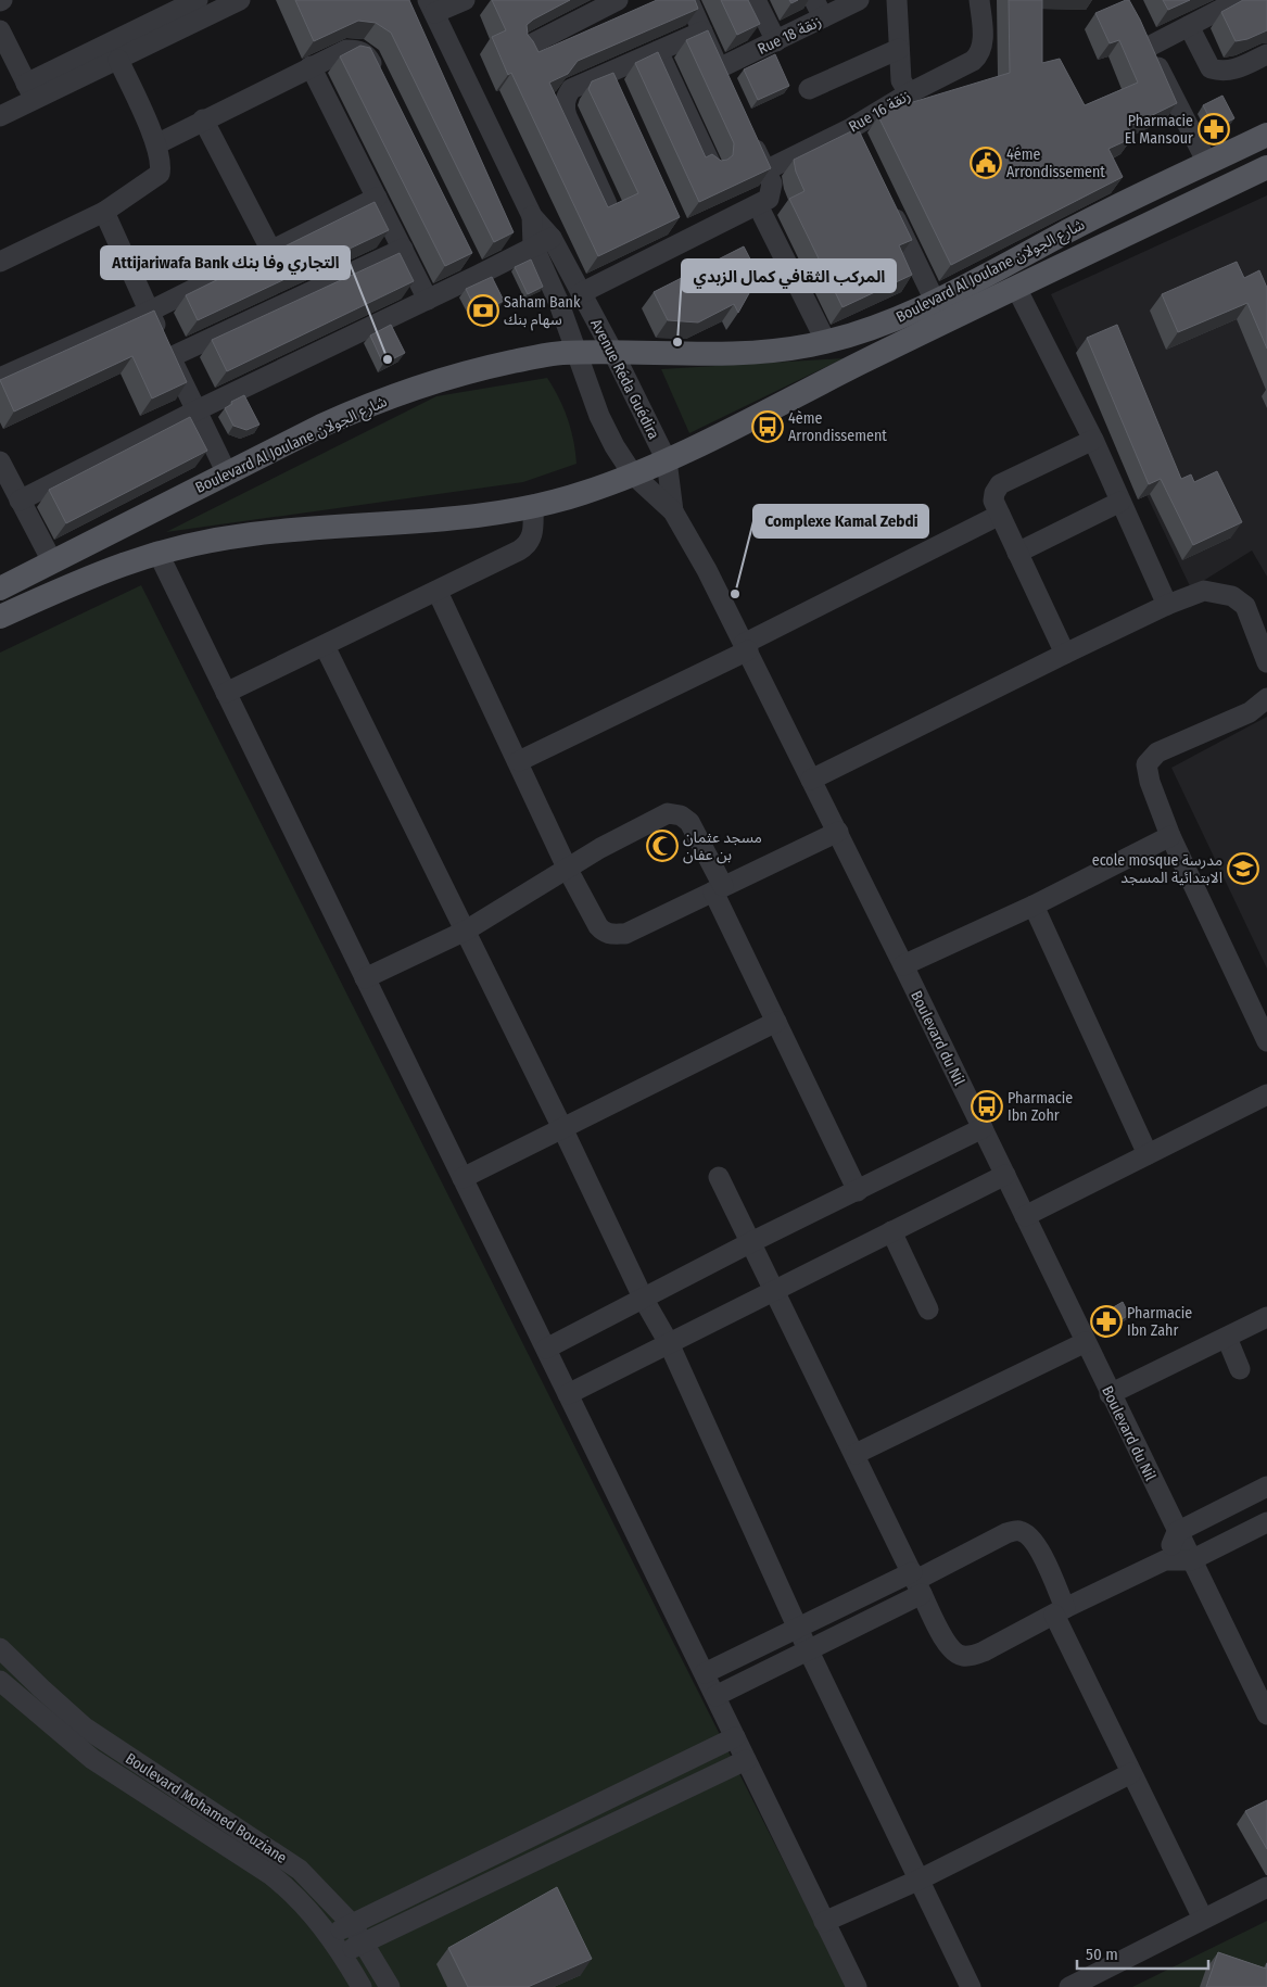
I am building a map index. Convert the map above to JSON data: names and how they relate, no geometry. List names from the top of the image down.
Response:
{
  "streets": {
    "main road": ["Boulevard Al Joulane شارع الجولان"],
    "street": [
      "Rue 18 زنقة",
      "Rue 16 زنقة",
      "Avenue Réda Guédira",
      "Boulevard du Nil",
      "Boulevard Mohamed Bouziane"
    ]
  },
  "crossings": [
    ["Boulevard Al Joulane شارع الجولان", "Avenue Réda Guédira"],
    ["Boulevard Al Joulane شارع الجولان", "Boulevard du Nil"],
    ["Avenue Réda Guédira", "Boulevard du Nil"]
  ],
  "places": {
    "pharmacy": ["Pharmacie El Mansour", "Pharmacie Ibn Zahr"],
    "public building": ["4éme Arrondissement"],
    "bank": ["Saham Bank سهام بنك"],
    "other": ["المركب الثقافي كمال الزبدي", "Attijariwafa Bank التجاري وفا بنك", "Complexe Kamal Zebdi"],
    "bus stop": ["4ème Arrondissement", "Pharmacie Ibn Zohr"],
    "mosque": ["مسجد عثمان بن عفان"],
    "school or university": ["ecole mosque مدرسة الابتدائية المسجد"]
  },
  "scale_bar": "50 m"
}
